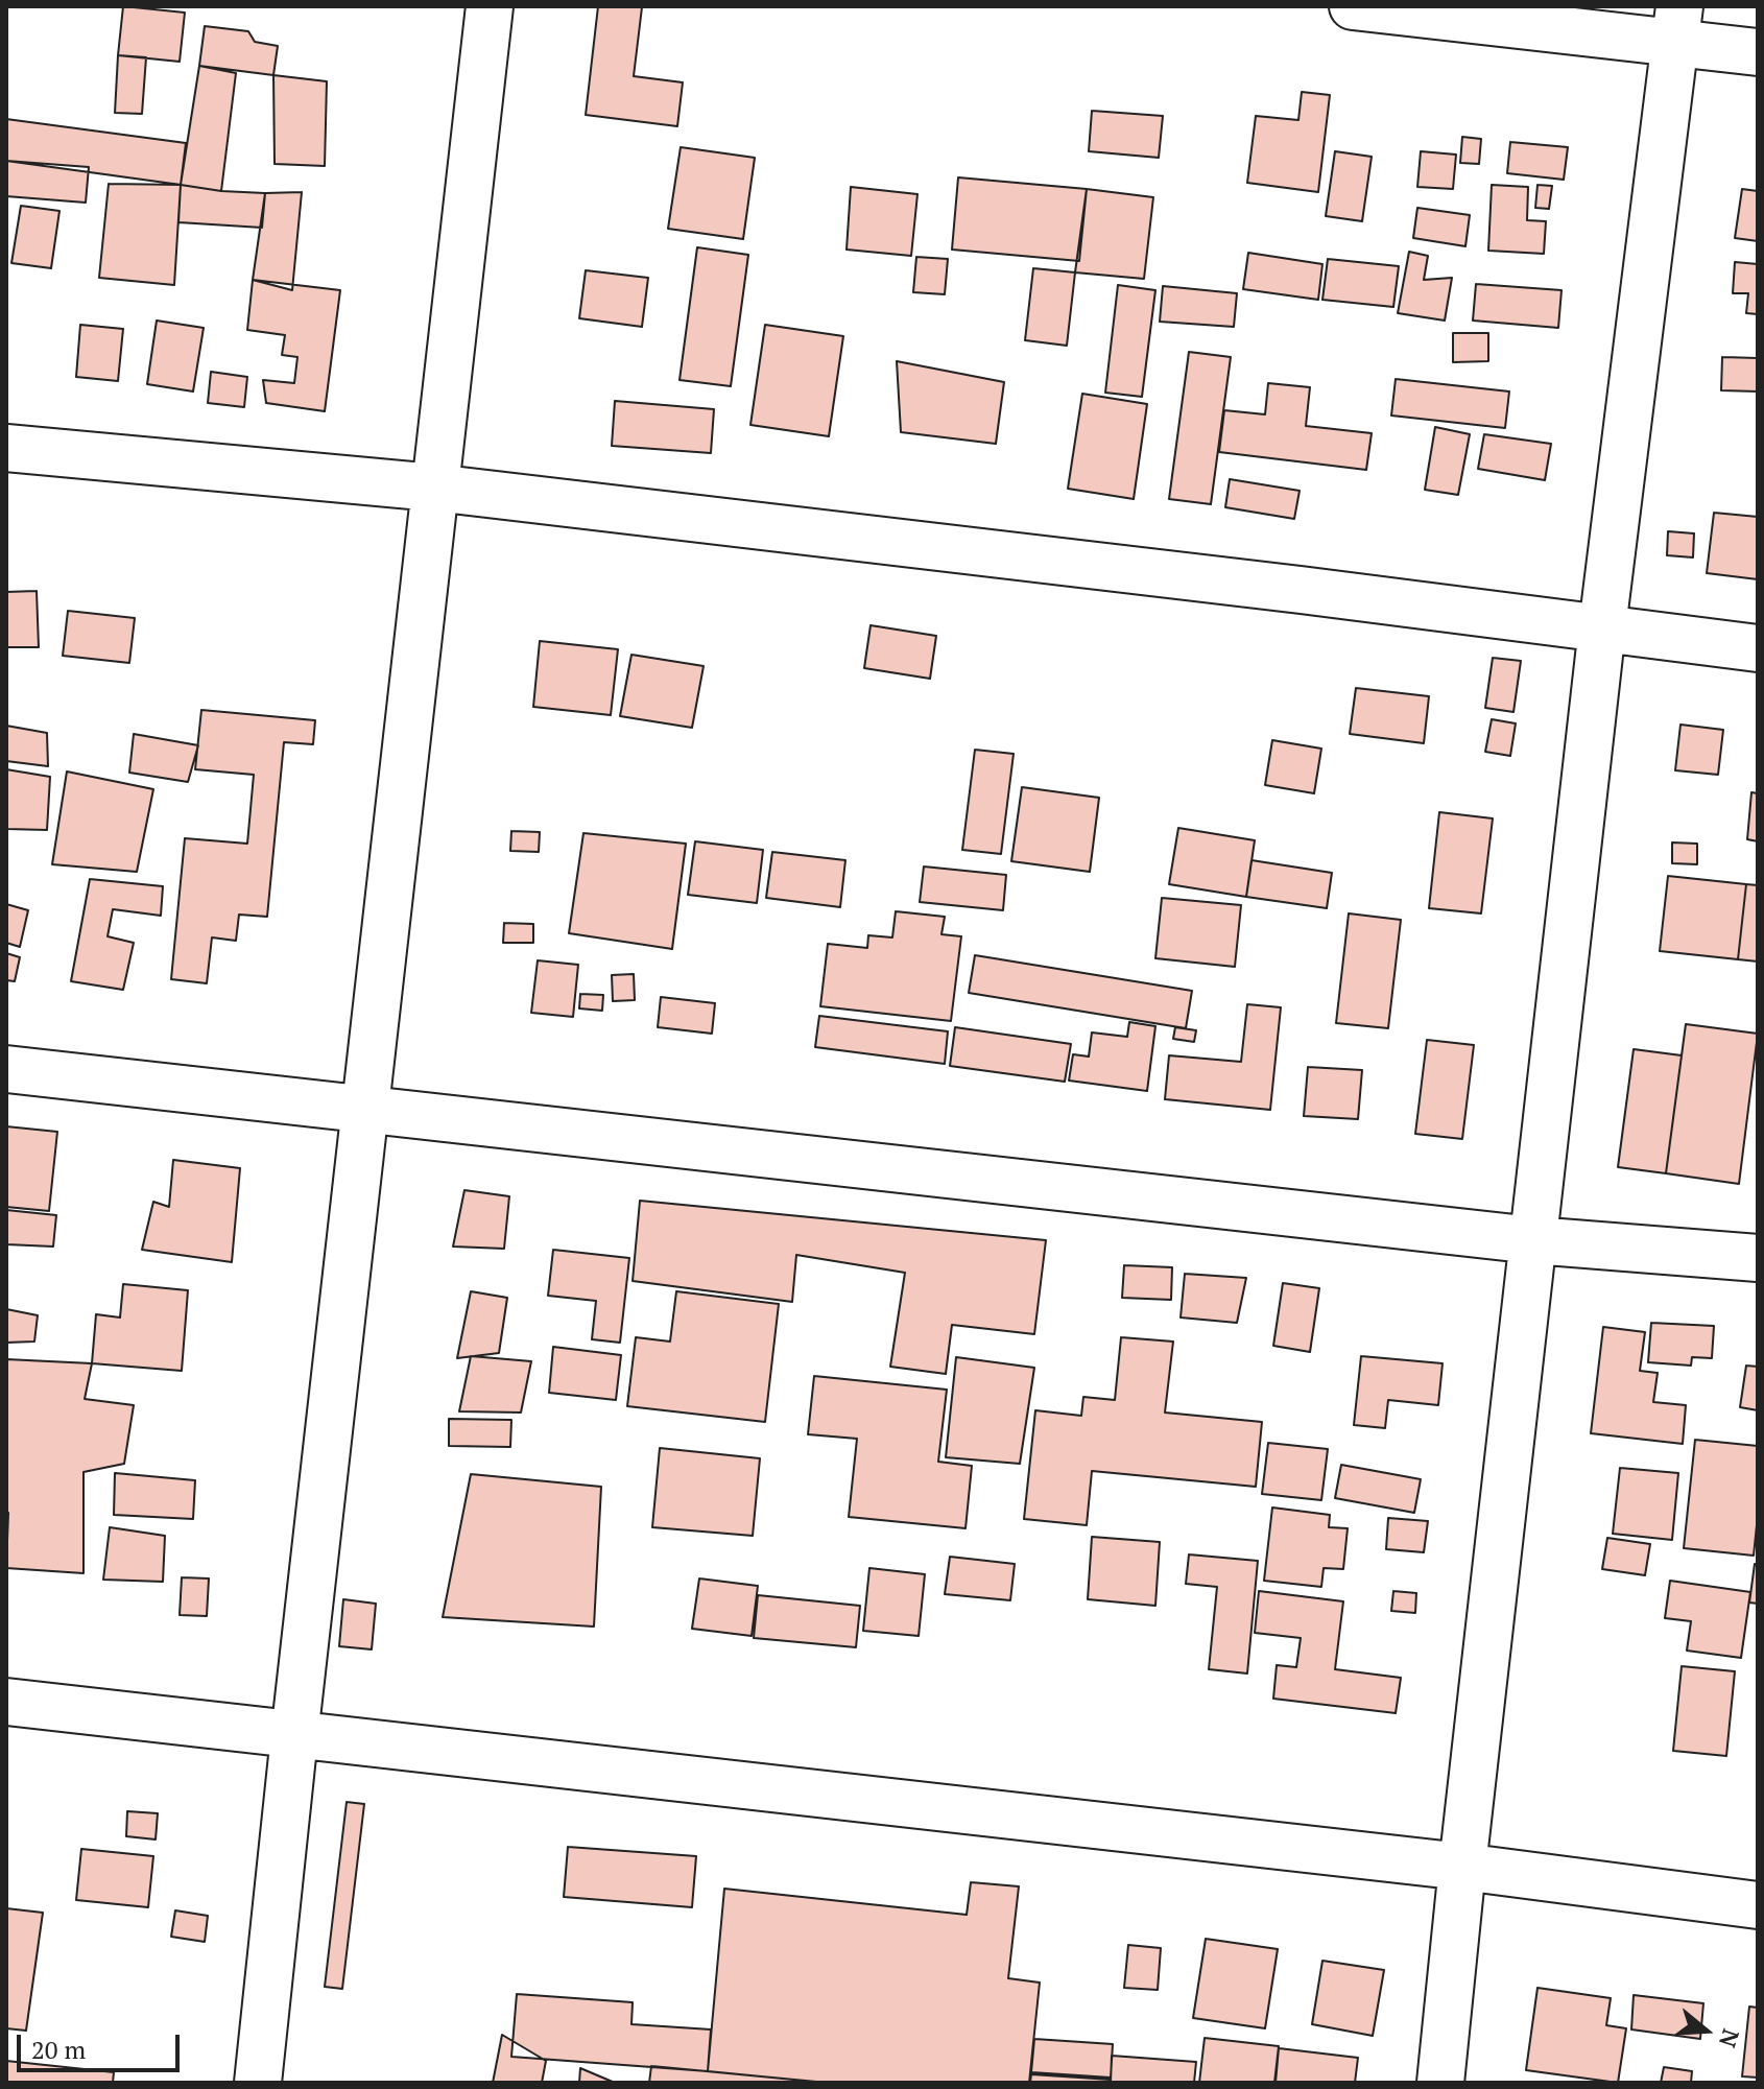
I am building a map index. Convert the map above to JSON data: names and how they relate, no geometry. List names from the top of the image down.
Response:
{
  "scale_bar": "20 m",
  "north": "right"
}
